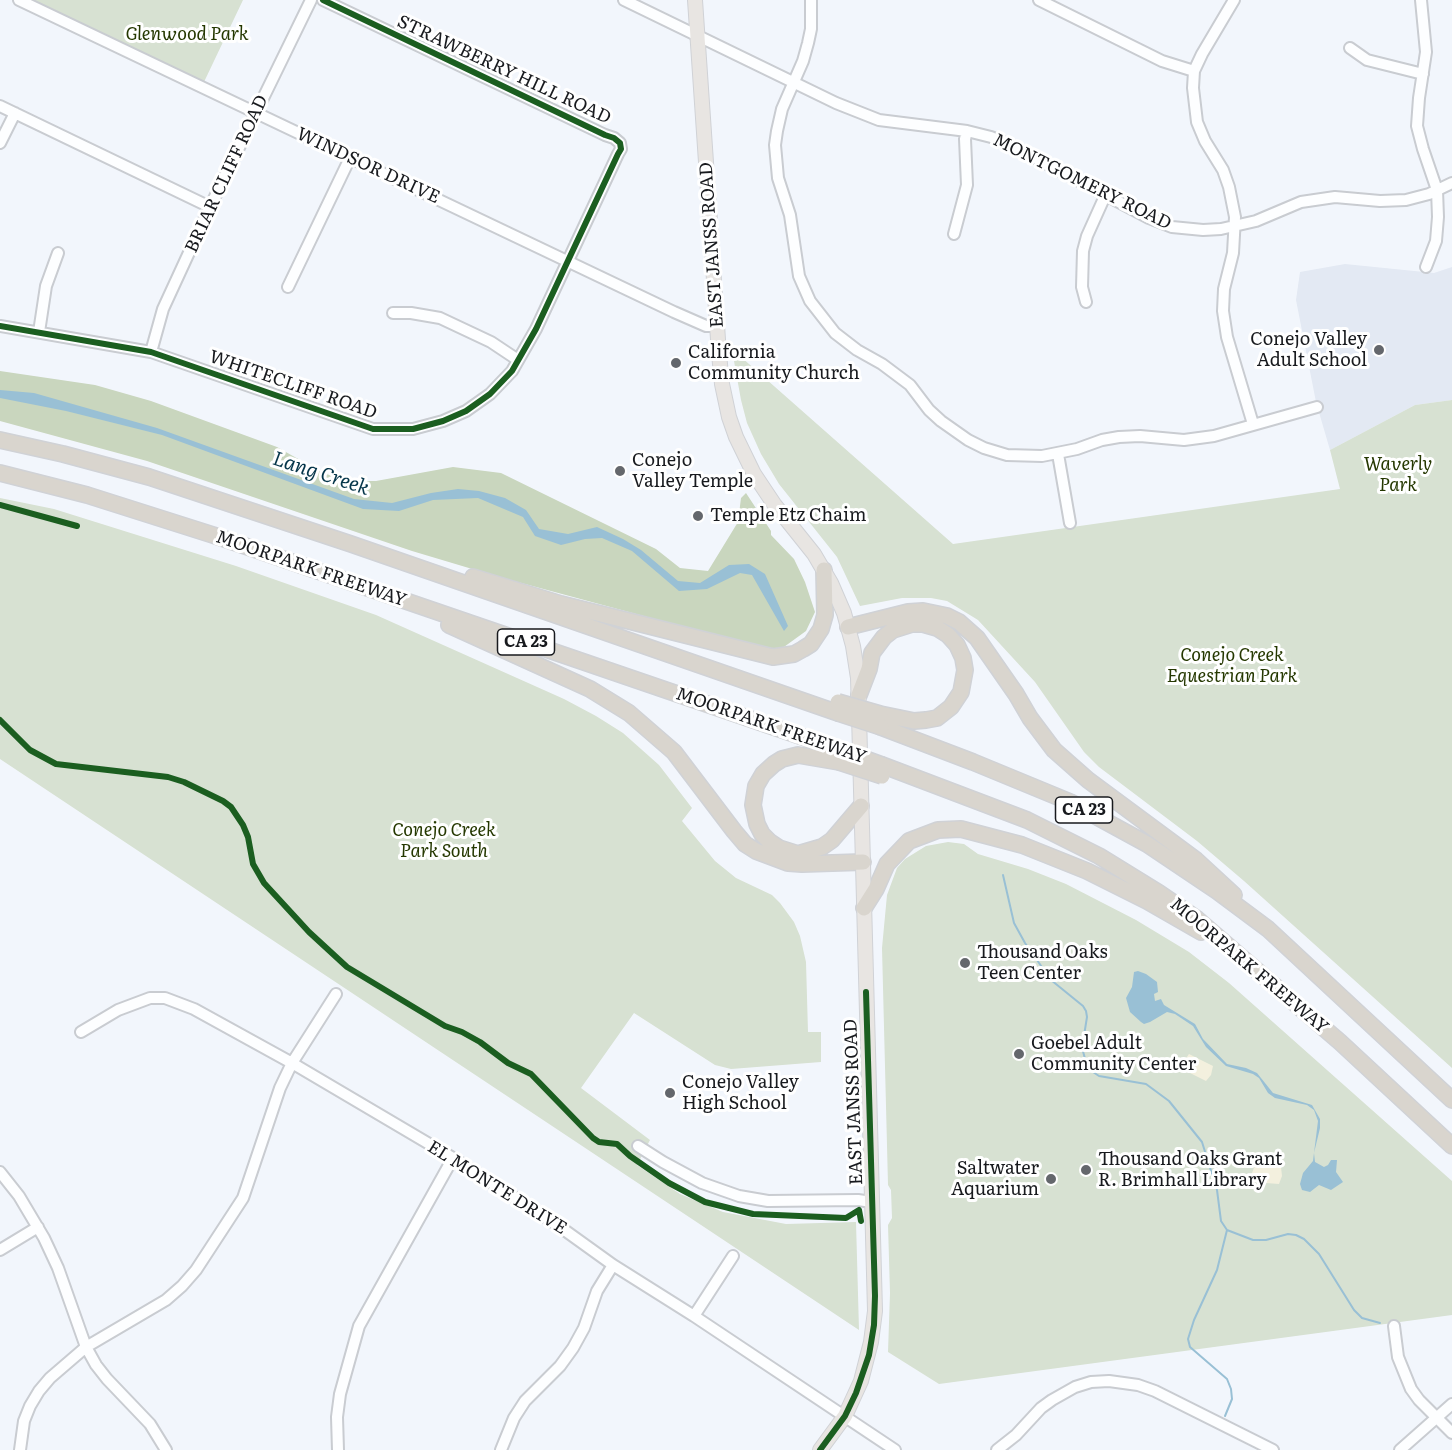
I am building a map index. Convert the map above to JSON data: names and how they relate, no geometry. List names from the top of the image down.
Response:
{
  "streets": {
    "highway": ["MOORPARK FREEWAY", "CA 23"],
    "main road": ["EAST JANSS ROAD"],
    "street": [
      "STRAWBERRY HILL ROAD",
      "WINDSOR DRIVE",
      "BRIAR CLIFF ROAD",
      "MONTGOMERY ROAD",
      "WHITECLIFF ROAD",
      "EL MONTE DRIVE"
    ]
  },
  "crossings": [
    ["STRAWBERRY HILL ROAD", "WINDSOR DRIVE"],
    ["STRAWBERRY HILL ROAD", "WHITECLIFF ROAD"],
    ["WINDSOR DRIVE", "BRIAR CLIFF ROAD"],
    ["WINDSOR DRIVE", "EAST JANSS ROAD"],
    ["WINDSOR DRIVE", "WHITECLIFF ROAD"],
    ["BRIAR CLIFF ROAD", "WHITECLIFF ROAD"],
    ["MONTGOMERY ROAD", "EAST JANSS ROAD"],
    ["EAST JANSS ROAD", "EL MONTE DRIVE"]
  ],
  "water": ["Lang Creek"],
  "parks": [
    "Glenwood Park",
    "Waverly Park",
    "Conejo Creek Equestrian Park",
    "Conejo Creek Park South"
  ],
  "places": [
    "Conejo Valley Adult School",
    "California Community Church",
    "Conejo Valley Temple",
    "Temple Etz Chaim",
    "Thousand Oaks Teen Center",
    "Goebel Adult Community Center",
    "Conejo Valley High School",
    "Thousand Oaks Grant R. Brimhall Library",
    "Saltwater Aquarium"
  ]
}
